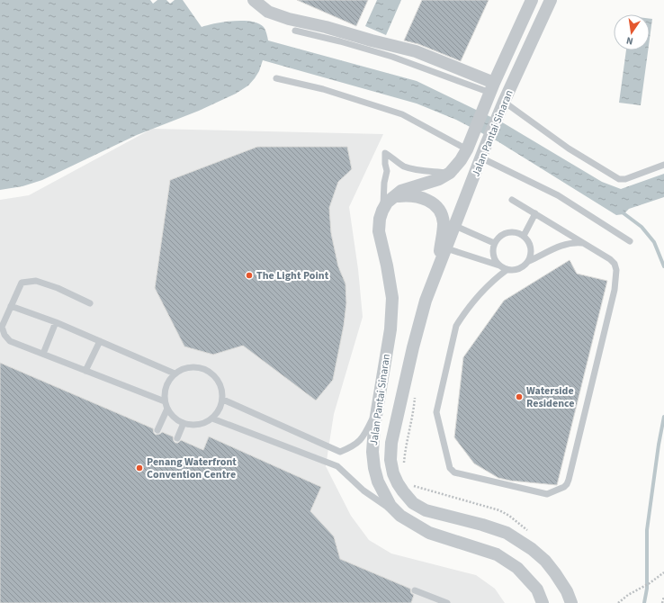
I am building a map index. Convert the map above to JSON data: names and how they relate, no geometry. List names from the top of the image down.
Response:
{
  "streets": {
    "street": ["Jalan Pantai Sinaran"]
  },
  "places": ["The Light Point", "Waterside Residence", "Penang Waterfront Convention Centre"],
  "north": "bottom"
}
